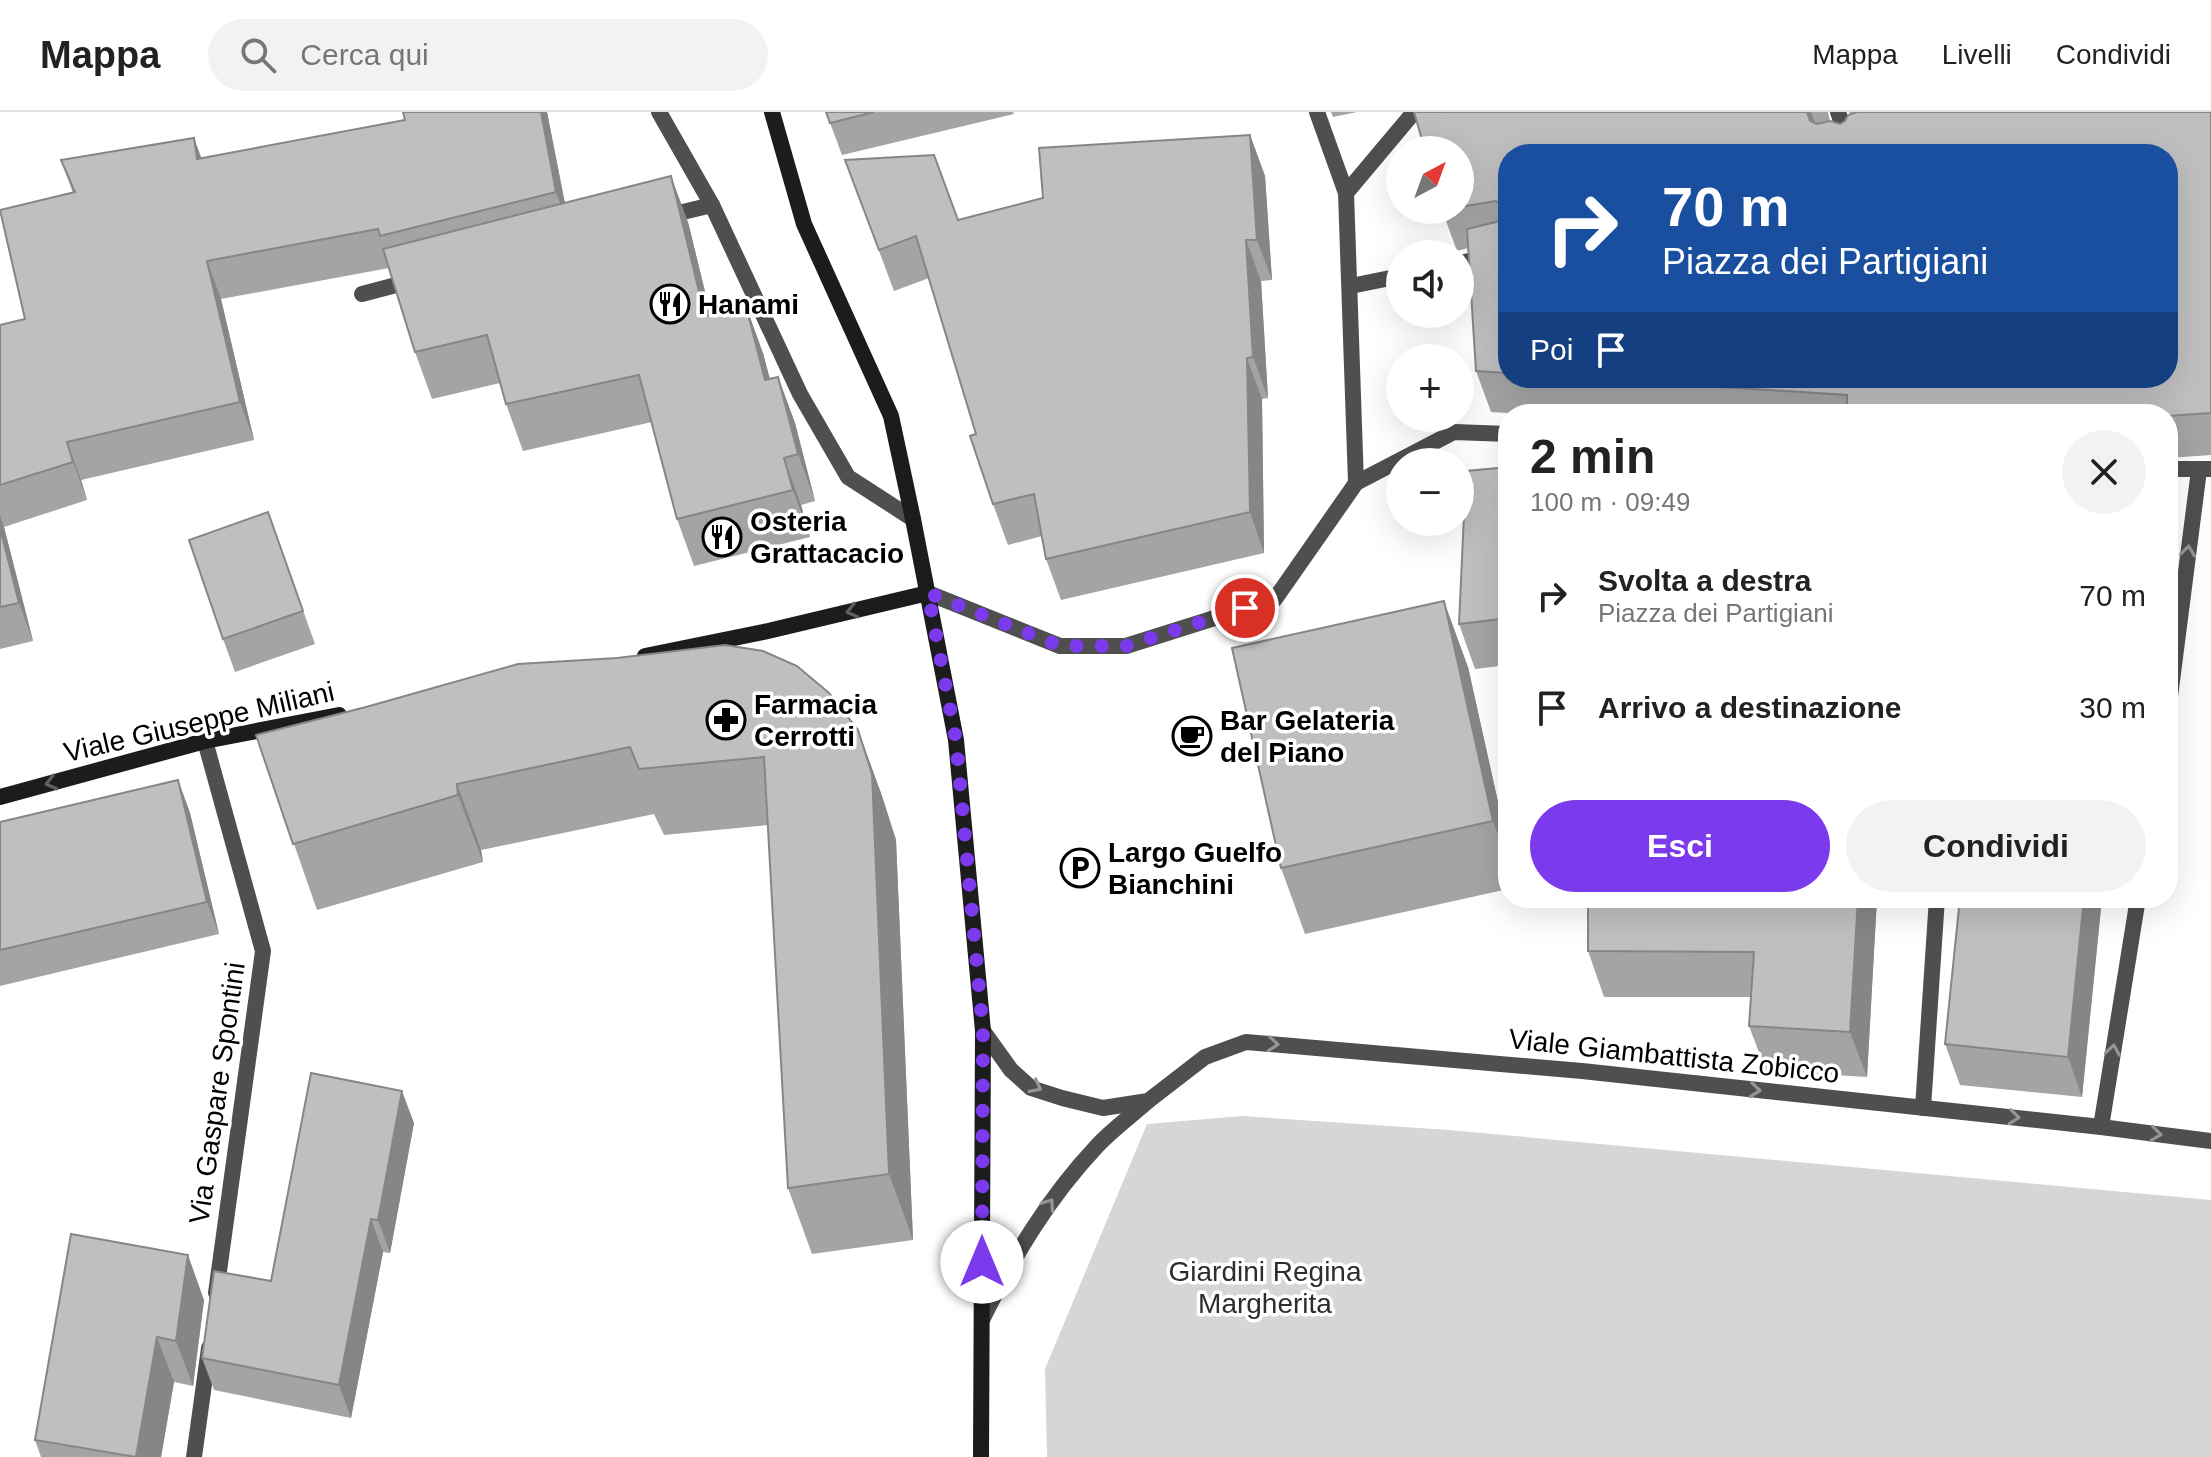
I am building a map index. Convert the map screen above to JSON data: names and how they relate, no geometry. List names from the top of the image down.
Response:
{
  "streets": {
    "main road": ["Viale Giuseppe Miliani"],
    "street": ["Viale Giambattista Zobicco", "Via Gaspare Spontini"]
  },
  "crossings": [
    ["Viale Giuseppe Miliani", "Via Gaspare Spontini"]
  ],
  "one_way": ["Viale Giuseppe Miliani", "Viale Giambattista Zobicco"],
  "parks": ["Giardini Regina Margherita"],
  "places": {
    "restaurant": ["Hanami", "Osteria Grattacacio"],
    "pharmacy": ["Farmacia Cerrotti"],
    "cafe": ["Bar Gelateria del Piano"],
    "parking": ["Largo Guelfo Bianchini"]
  },
  "north": "top right",
  "page": {
    "header": "Mappa",
    "search": "Cerca qui",
    "nav": ["Mappa", "Livelli", "Condividi"],
    "map_buttons": ["+", "−"],
    "turn": ["70 m", "Piazza dei Partigiani"],
    "then": "Poi",
    "heading": ["2 min", "100 m · 09:49"],
    "list": [
      {
        "name": "Svolta a destra",
        "note": "Piazza dei Partigiani",
        "value": "70 m"
      },
      {
        "name": "Arrivo a destinazione",
        "value": "30 m"
      }
    ],
    "buttons": ["Esci", "Condividi"]
  }
}
